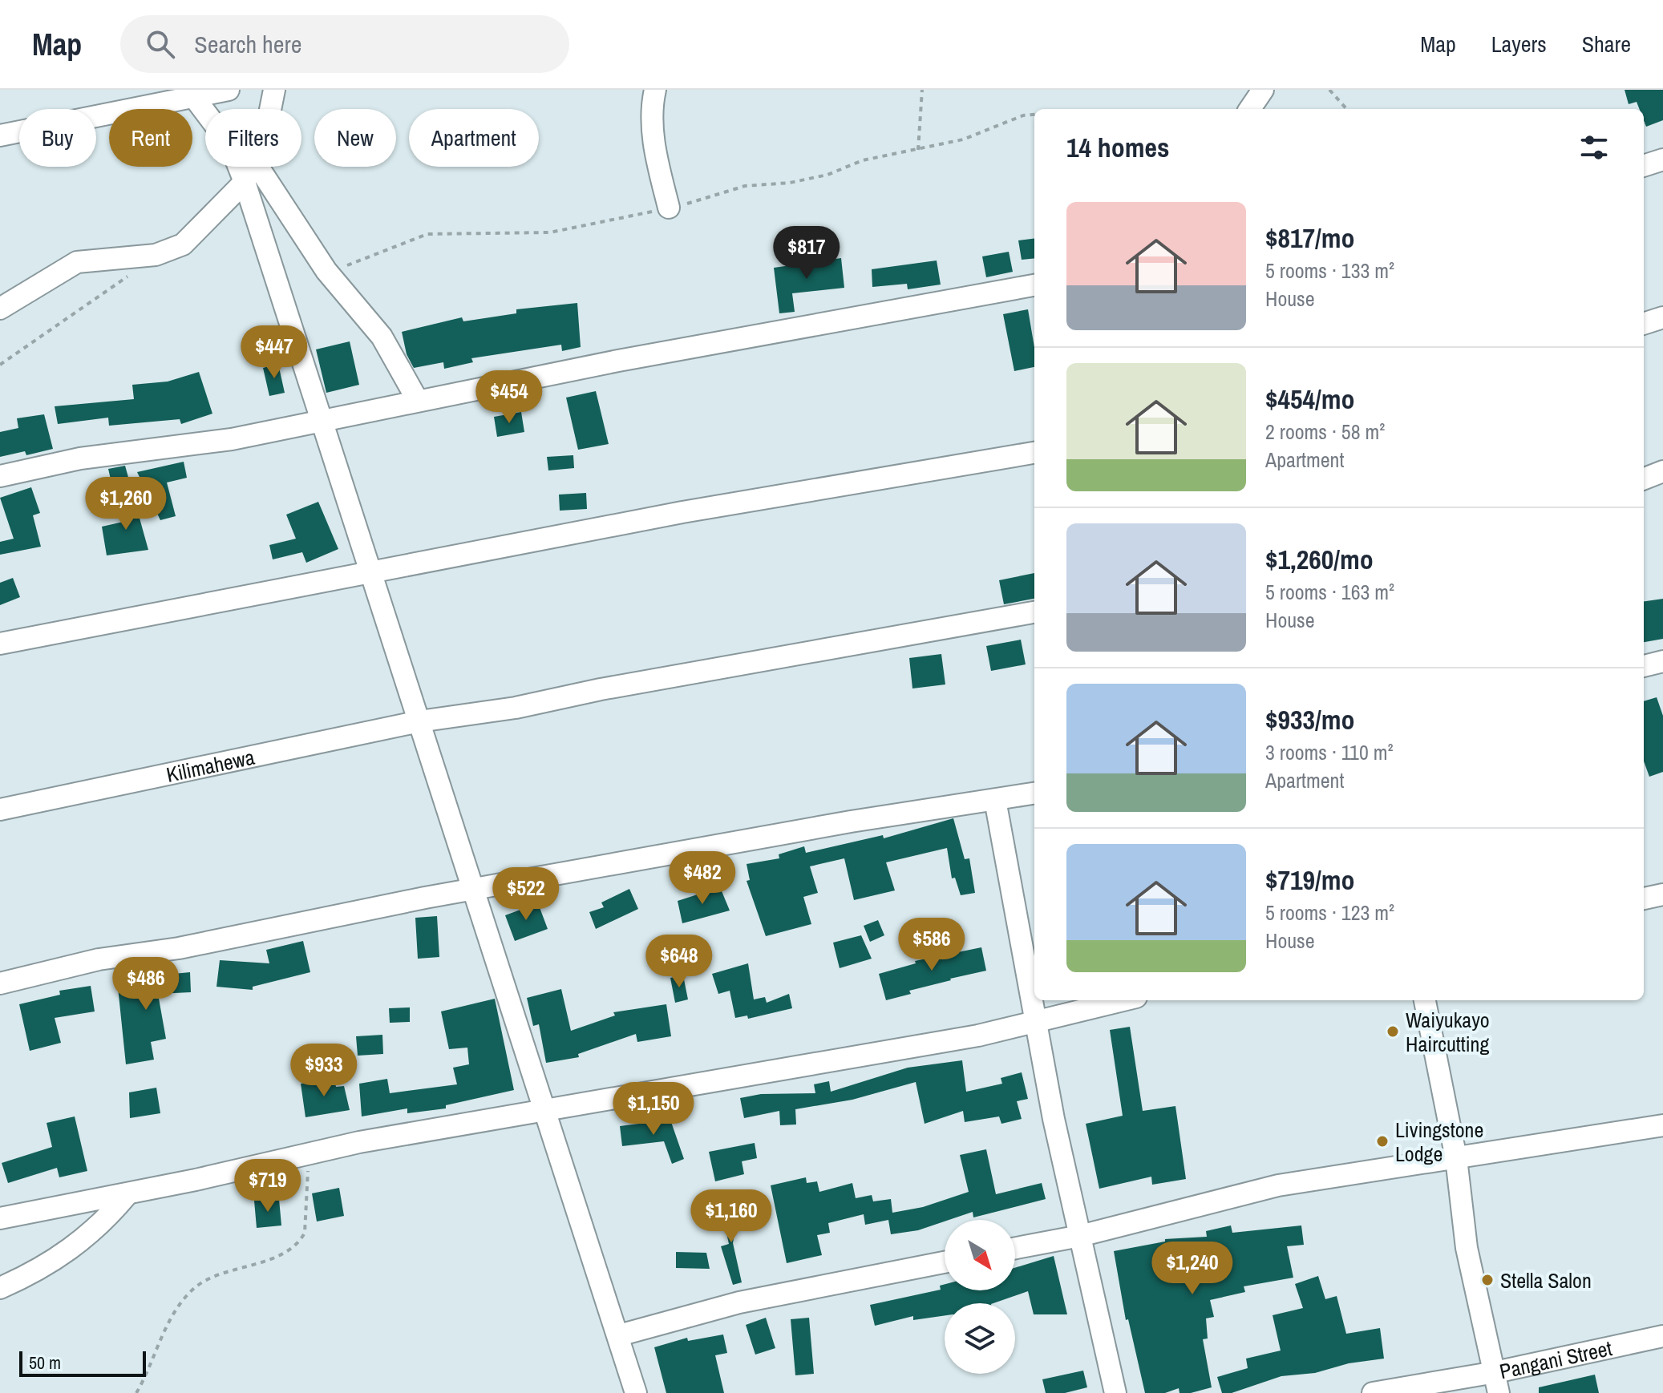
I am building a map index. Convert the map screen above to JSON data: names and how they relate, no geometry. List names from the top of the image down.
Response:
{
  "streets": {
    "street": ["Kilimahewa", "Pangani Street"]
  },
  "places": ["Waiyukayo Haircutting", "Livingstone Lodge", "Stella Salon"],
  "scale_bar": "50 m",
  "north": "bottom right",
  "page": {
    "header": "Map",
    "search": "Search here",
    "nav": ["Map", "Layers", "Share"],
    "chip": [
      "Buy",
      "Rent",
      "Filters",
      "New",
      "Apartment"
    ],
    "heading": "14 homes",
    "list": [
      {
        "name": "$817/mo",
        "note": "5 rooms · 133 m² · House"
      },
      {
        "name": "$454/mo",
        "note": "2 rooms · 58 m² · Apartment"
      },
      {
        "name": "$1,260/mo",
        "note": "5 rooms · 163 m² · House"
      },
      {
        "name": "$933/mo",
        "note": "3 rooms · 110 m² · Apartment"
      },
      {
        "name": "$719/mo",
        "note": "5 rooms · 123 m² · House"
      }
    ],
    "price": [
      "$817",
      "$447",
      "$454",
      "$1,260",
      "$482",
      "$522",
      "$586",
      "$648",
      "$486",
      "$933",
      "$1,150",
      "$719",
      "$1,160",
      "$1,240"
    ],
    "scale": "50 m"
  }
}
